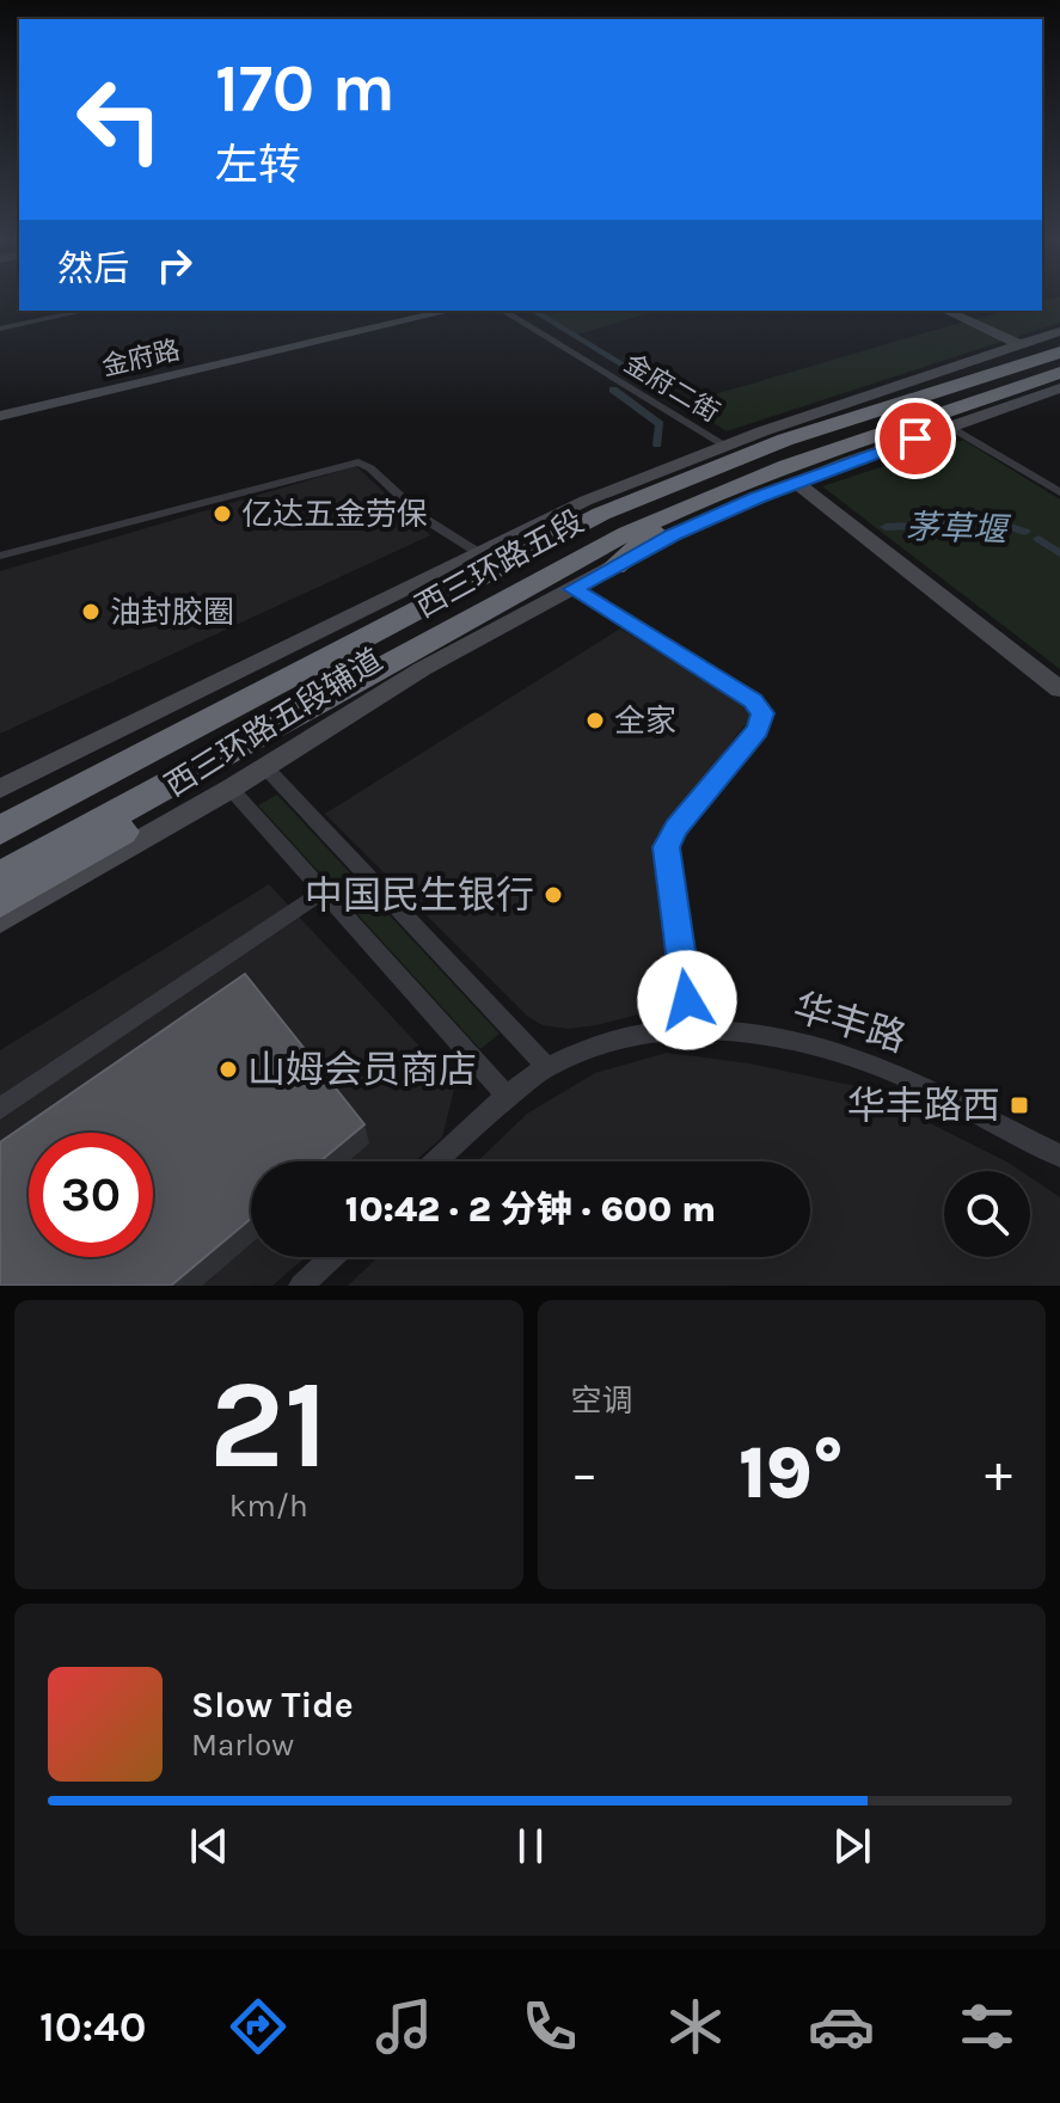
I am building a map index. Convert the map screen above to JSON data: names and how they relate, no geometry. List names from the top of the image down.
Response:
{
  "streets": {
    "highway": ["西三环路五段"],
    "main road": ["金府路", "西三环路五段辅道"],
    "street": ["金府二街", "华丰路"]
  },
  "crossings": [
    ["金府二街", "西三环路五段辅道"],
    ["西三环路五段", "西三环路五段辅道"]
  ],
  "water": ["茅草堰"],
  "places": {
    "other": [
      "亿达五金劳保",
      "油封胶圈",
      "全家",
      "中国民生银行",
      "山姆会员商店"
    ],
    "transit": ["华丰路西"]
  },
  "page": {
    "turn": ["170 m", "左转"],
    "then": "然后",
    "limit": "30",
    "trip": "10:42 · 2 分钟 · 600 m",
    "tile": [
      ["21", "km/h"],
      "空调"
    ],
    "heat": ["−", "19°", "+"],
    "song": ["Slow Tide", "Marlow"],
    "tabs": "10:40"
  }
}
